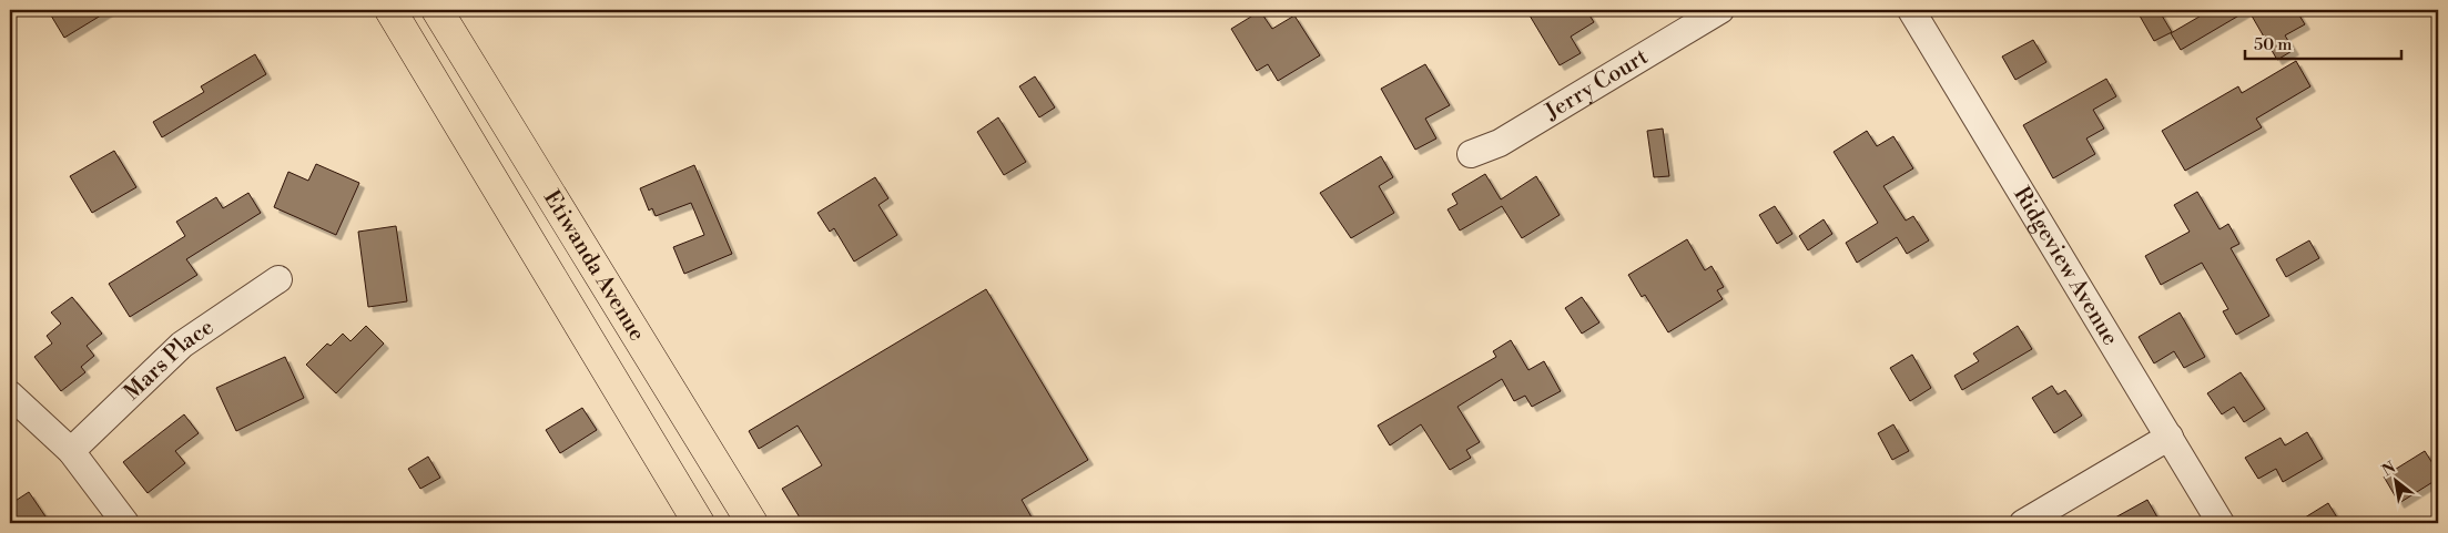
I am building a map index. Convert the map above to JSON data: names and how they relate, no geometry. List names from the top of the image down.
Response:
{
  "streets": {
    "main road": ["Etiwanda Avenue"],
    "street": ["Jerry Court", "Ridgeview Avenue", "Mars Place"]
  },
  "scale_bar": "50 m",
  "north": "top left"
}
